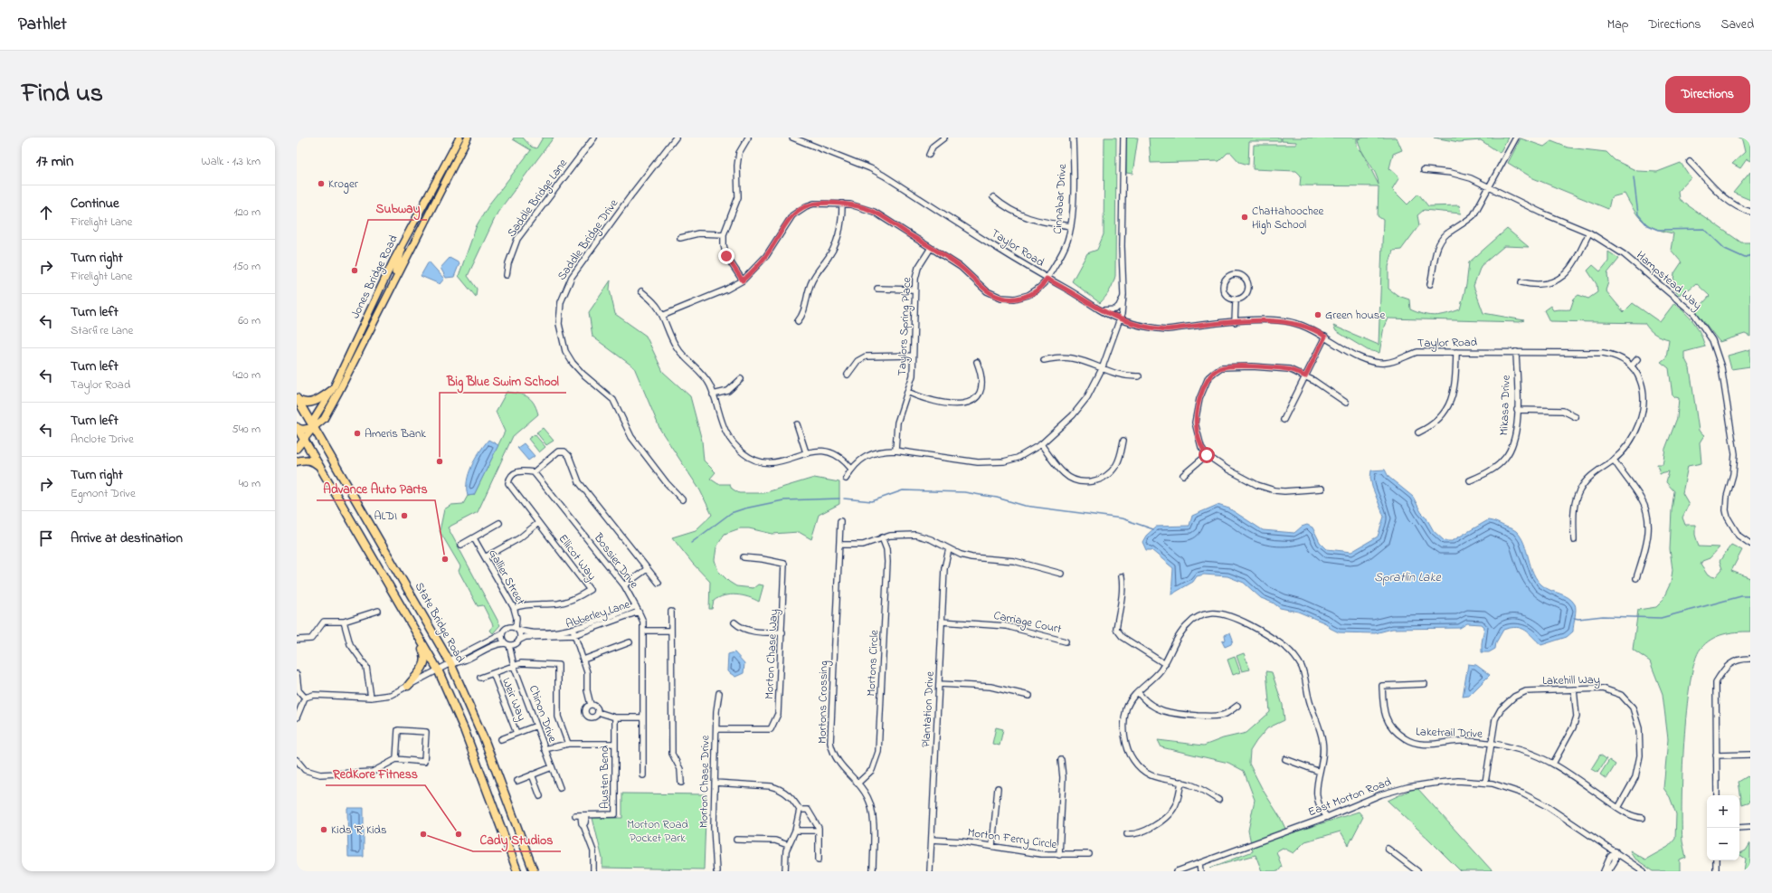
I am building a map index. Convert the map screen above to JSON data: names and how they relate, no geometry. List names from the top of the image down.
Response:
{
  "streets": {
    "highway": ["State Bridge Road"],
    "main road": ["Jones Bridge Road"],
    "street": [
      "Saddle Bridge Lane",
      "Cinnabar Drive",
      "Saddle Bridge Drive",
      "Taylor Road",
      "Hampstead Way",
      "Taylors Spring Place",
      "Mikasa Drive",
      "Ellicot Way",
      "Bossier Drive",
      "Gallier Street",
      "Abberley Lane",
      "Carriage Court",
      "Morton Chase Way",
      "Mortons Circle",
      "Lakehill Way",
      "Weir Way",
      "Mortons Crossing",
      "Plantation Drive",
      "Chinon Drive",
      "Laketrail Drive",
      "Austen Bend",
      "Morton Chase Drive",
      "East Morton Road",
      "Morton Ferry Circle"
    ]
  },
  "crossings": [
    ["Cinnabar Drive", "Taylor Road"],
    ["Cinnabar Drive", "Taylors Spring Place"],
    ["Taylor Road", "Mikasa Drive"],
    ["Jones Bridge Road", "State Bridge Road"],
    ["Ellicot Way", "Bossier Drive"],
    ["Ellicot Way", "Gallier Street"],
    ["Bossier Drive", "Abberley Lane"],
    ["Gallier Street", "Abberley Lane"],
    ["Gallier Street", "Chinon Drive"],
    ["Abberley Lane", "Chinon Drive"],
    ["Carriage Court", "Plantation Drive"],
    ["Morton Chase Way", "Morton Chase Drive"],
    ["Mortons Circle", "Mortons Crossing"],
    ["Lakehill Way", "Laketrail Drive"],
    ["Lakehill Way", "East Morton Road"],
    ["Plantation Drive", "Morton Ferry Circle"]
  ],
  "water": ["Spratlin Lake"],
  "parks": ["Morton Road Pocket Park"],
  "places": [
    "Kroger",
    "Chattahoochee High School",
    "Subway",
    "Green house",
    "Ameris Bank",
    "Big Blue Swim School",
    "ALDI",
    "Advance Auto Parts",
    "Kids 'R' Kids",
    "Cady Studios",
    "RedKore Fitness"
  ],
  "page": {
    "header": "Pathlet",
    "nav": ["Map", "Directions", "Saved"],
    "title": "Find us",
    "buttons": "Directions",
    "heading": ["17 min", "Walk · 1.3 km"],
    "list": [
      ["Continue", "Firelight Lane", "120 m"],
      ["Turn right", "Firelight Lane", "150 m"],
      ["Turn left", "Starfire Lane", "60 m"],
      ["Turn left", "Taylor Road", "420 m"],
      ["Turn left", "Anclote Drive", "540 m"],
      ["Turn right", "Egmont Drive", "40 m"],
      "Arrive at destination"
    ],
    "map_buttons": ["+", "−"]
  }
}
